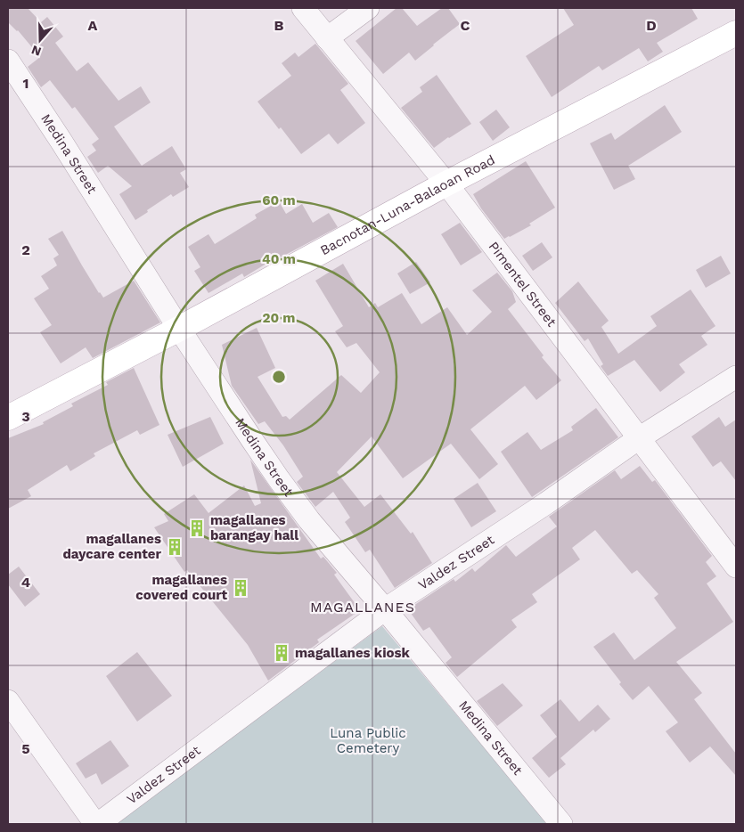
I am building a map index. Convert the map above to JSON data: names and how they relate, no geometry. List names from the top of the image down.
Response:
{
  "streets": {
    "main road": ["Bacnotan-Luna-Balaoan Road"],
    "street": ["Medina Street", "Pimentel Street", "Valdez Street"]
  },
  "crossings": [
    ["Medina Street", "Bacnotan-Luna-Balaoan Road"],
    ["Medina Street", "Valdez Street"],
    ["Bacnotan-Luna-Balaoan Road", "Pimentel Street"],
    ["Pimentel Street", "Valdez Street"]
  ],
  "districts": ["MAGALLANES"],
  "parks": ["Luna Public Cemetery"],
  "places": {
    "building": [
      "magallanes barangay hall",
      "magallanes daycare center",
      "magallanes covered court",
      "magallanes kiosk"
    ]
  },
  "north": "bottom",
  "grid": {
    "columns": [
      "A",
      "B",
      "C",
      "D"
    ],
    "rows": [
      "1",
      "2",
      "3",
      "4",
      "5"
    ]
  },
  "rings": ["60 m", "40 m", "20 m"]
}
